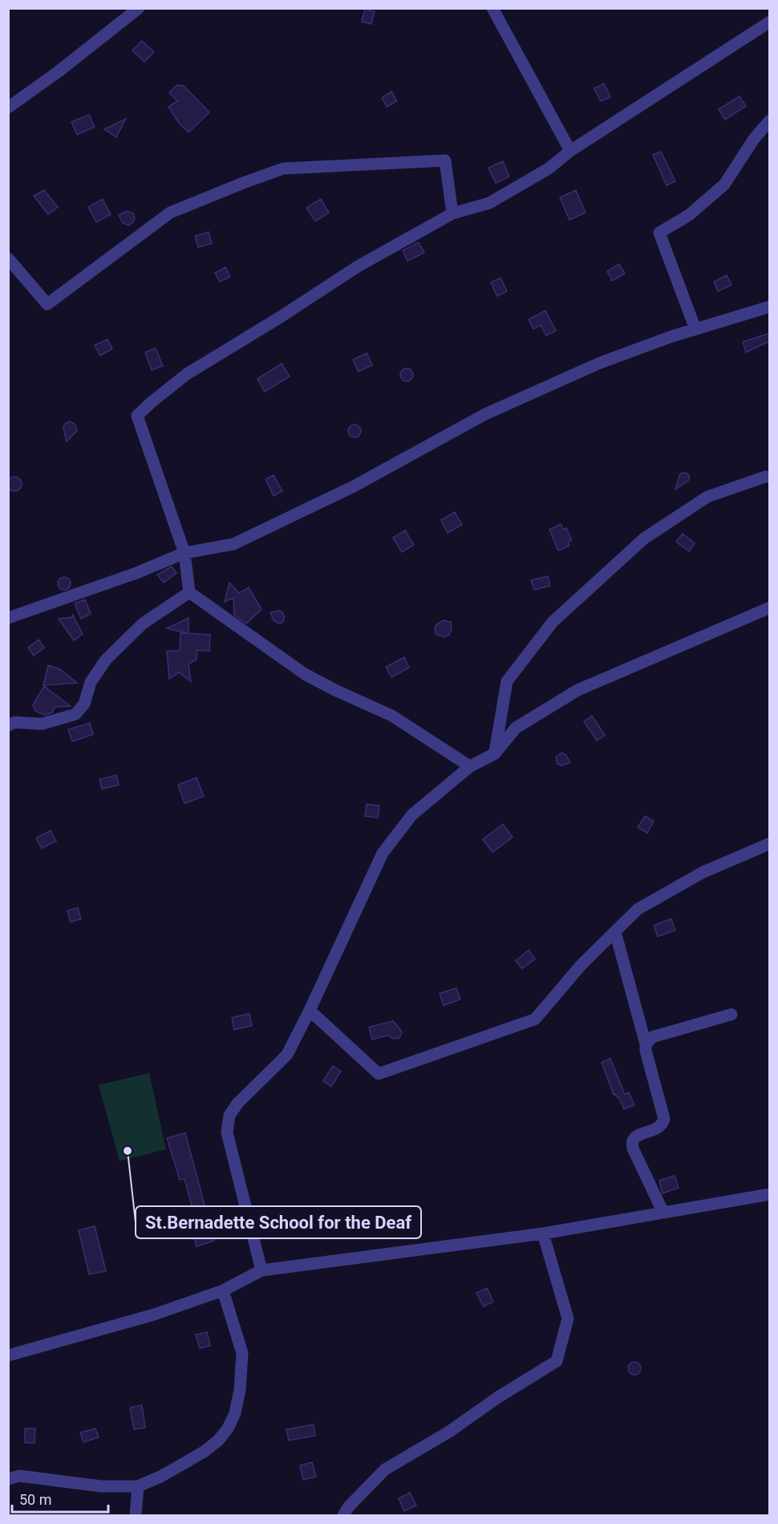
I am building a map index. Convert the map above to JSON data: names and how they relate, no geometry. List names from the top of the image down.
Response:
{
  "places": ["St.Bernadette School for the Deaf"],
  "scale_bar": "50 m"
}
